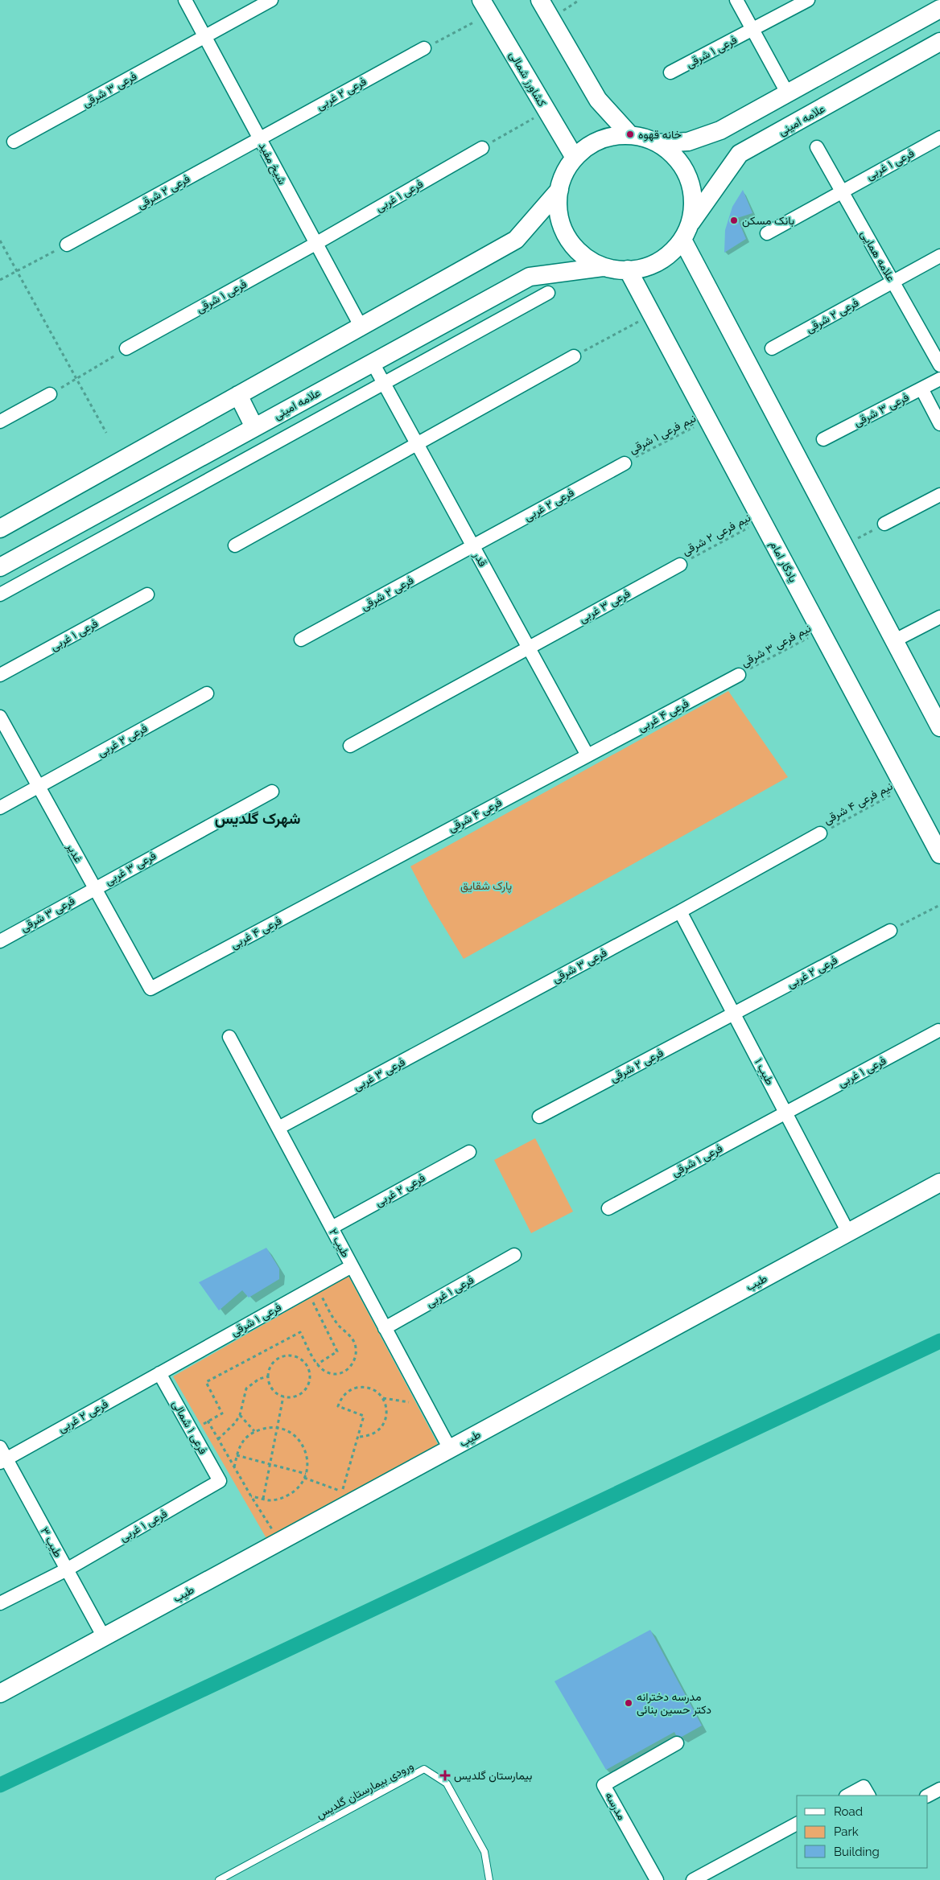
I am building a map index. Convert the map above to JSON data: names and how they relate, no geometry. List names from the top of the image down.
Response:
{
  "streets": {
    "main road": [
      "کشاورز شمالی",
      "علامه امینی",
      "یادگار امام",
      "طیب"
    ],
    "street": [
      "فرعی ۱ شرقی",
      "فرعی ۳ شرقی",
      "فرعی ۲ غربی",
      "شیخ مفید",
      "فرعی ۱ غربی",
      "فرعی ۲ شرقی",
      "علامه همایی",
      "قدر",
      "فرعی ۳ غربی",
      "فرعی ۴ غربی",
      "فرعی ۴ شرقی",
      "غدیر",
      "طیب ۱",
      "طیب ۲",
      "فرعی ۱ شمالی",
      "طیب ۳",
      "مدرسه"
    ],
    "lane": ["ورودی بیمارستان گلدیس"],
    "path": [
      "نیم فرعی ۱ شرقی",
      "نیم فرعی ۲ شرقی",
      "نیم فرعی ۳ شرقی",
      "نیم فرعی ۴ شرقی"
    ]
  },
  "crossings": [
    ["فرعی ۱ شرقی", "فرعی ۲ غربی"],
    ["فرعی ۱ شرقی", "شیخ مفید"],
    ["فرعی ۱ شرقی", "فرعی ۱ غربی"],
    ["فرعی ۱ شرقی", "طیب ۱"],
    ["فرعی ۱ شرقی", "طیب ۲"],
    ["فرعی ۱ شرقی", "فرعی ۱ شمالی"],
    ["کشاورز شمالی", "علامه امینی"],
    ["کشاورز شمالی", "یادگار امام"],
    ["فرعی ۳ شرقی", "شیخ مفید"],
    ["فرعی ۳ شرقی", "فرعی ۳ غربی"],
    ["فرعی ۳ شرقی", "غدیر"],
    ["فرعی ۳ شرقی", "طیب ۱"],
    ["فرعی ۲ غربی", "شیخ مفید"],
    ["فرعی ۲ غربی", "فرعی ۲ شرقی"],
    ["فرعی ۲ غربی", "نیم فرعی ۱ شرقی"],
    ["فرعی ۲ غربی", "قدر"],
    ["فرعی ۲ غربی", "غدیر"],
    ["فرعی ۲ غربی", "طیب ۱"],
    ["فرعی ۲ غربی", "طیب ۲"],
    ["فرعی ۲ غربی", "فرعی ۱ شمالی"],
    ["فرعی ۲ غربی", "طیب ۳"],
    ["علامه امینی", "قدر"],
    ["علامه امینی", "یادگار امام"],
    ["شیخ مفید", "فرعی ۱ غربی"],
    ["شیخ مفید", "فرعی ۲ شرقی"],
    ["فرعی ۱ غربی", "علامه همایی"],
    ["فرعی ۱ غربی", "طیب ۱"],
    ["فرعی ۱ غربی", "طیب ۲"],
    ["فرعی ۱ غربی", "فرعی ۱ شمالی"],
    ["فرعی ۱ غربی", "طیب ۳"],
    ["فرعی ۲ شرقی", "علامه همایی"],
    ["فرعی ۲ شرقی", "قدر"],
    ["فرعی ۲ شرقی", "طیب ۱"],
    ["نیم فرعی ۱ شرقی", "یادگار امام"],
    ["نیم فرعی ۲ شرقی", "یادگار امام"],
    ["نیم فرعی ۲ شرقی", "فرعی ۳ غربی"],
    ["قدر", "فرعی ۳ غربی"],
    ["قدر", "فرعی ۴ غربی"],
    ["قدر", "فرعی ۴ شرقی"],
    ["یادگار امام", "نیم فرعی ۳ شرقی"],
    ["یادگار امام", "نیم فرعی ۴ شرقی"],
    ["فرعی ۳ غربی", "غدیر"],
    ["فرعی ۳ غربی", "طیب ۲"],
    ["نیم فرعی ۳ شرقی", "فرعی ۴ غربی"],
    ["فرعی ۴ غربی", "فرعی ۴ شرقی"],
    ["فرعی ۴ غربی", "غدیر"],
    ["طیب ۱", "طیب"],
    ["طیب ۲", "طیب"],
    ["طیب", "طیب ۳"]
  ],
  "districts": ["شهرک گلدیس"],
  "parks": ["پارک شقایق"],
  "places": {
    "other": ["خانه قهوه", "بانک مسکن", "مدرسه دخترانه دکتر حسین بنائی"],
    "health": ["بیمارستان گلدیس"]
  },
  "legend": ["Road", "Park", "Building"]
}
